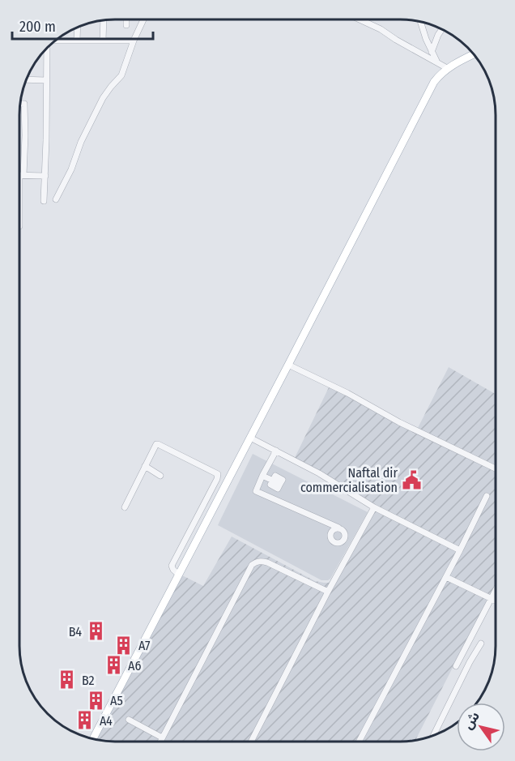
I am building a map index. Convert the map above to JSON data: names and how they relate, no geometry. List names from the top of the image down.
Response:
{
  "places": {
    "public building": ["Naftal dir commercialisation"],
    "building": [
      "B4",
      "A7",
      "A6",
      "B2",
      "A5",
      "A4"
    ]
  },
  "scale_bar": "200 m",
  "north": "top left"
}
